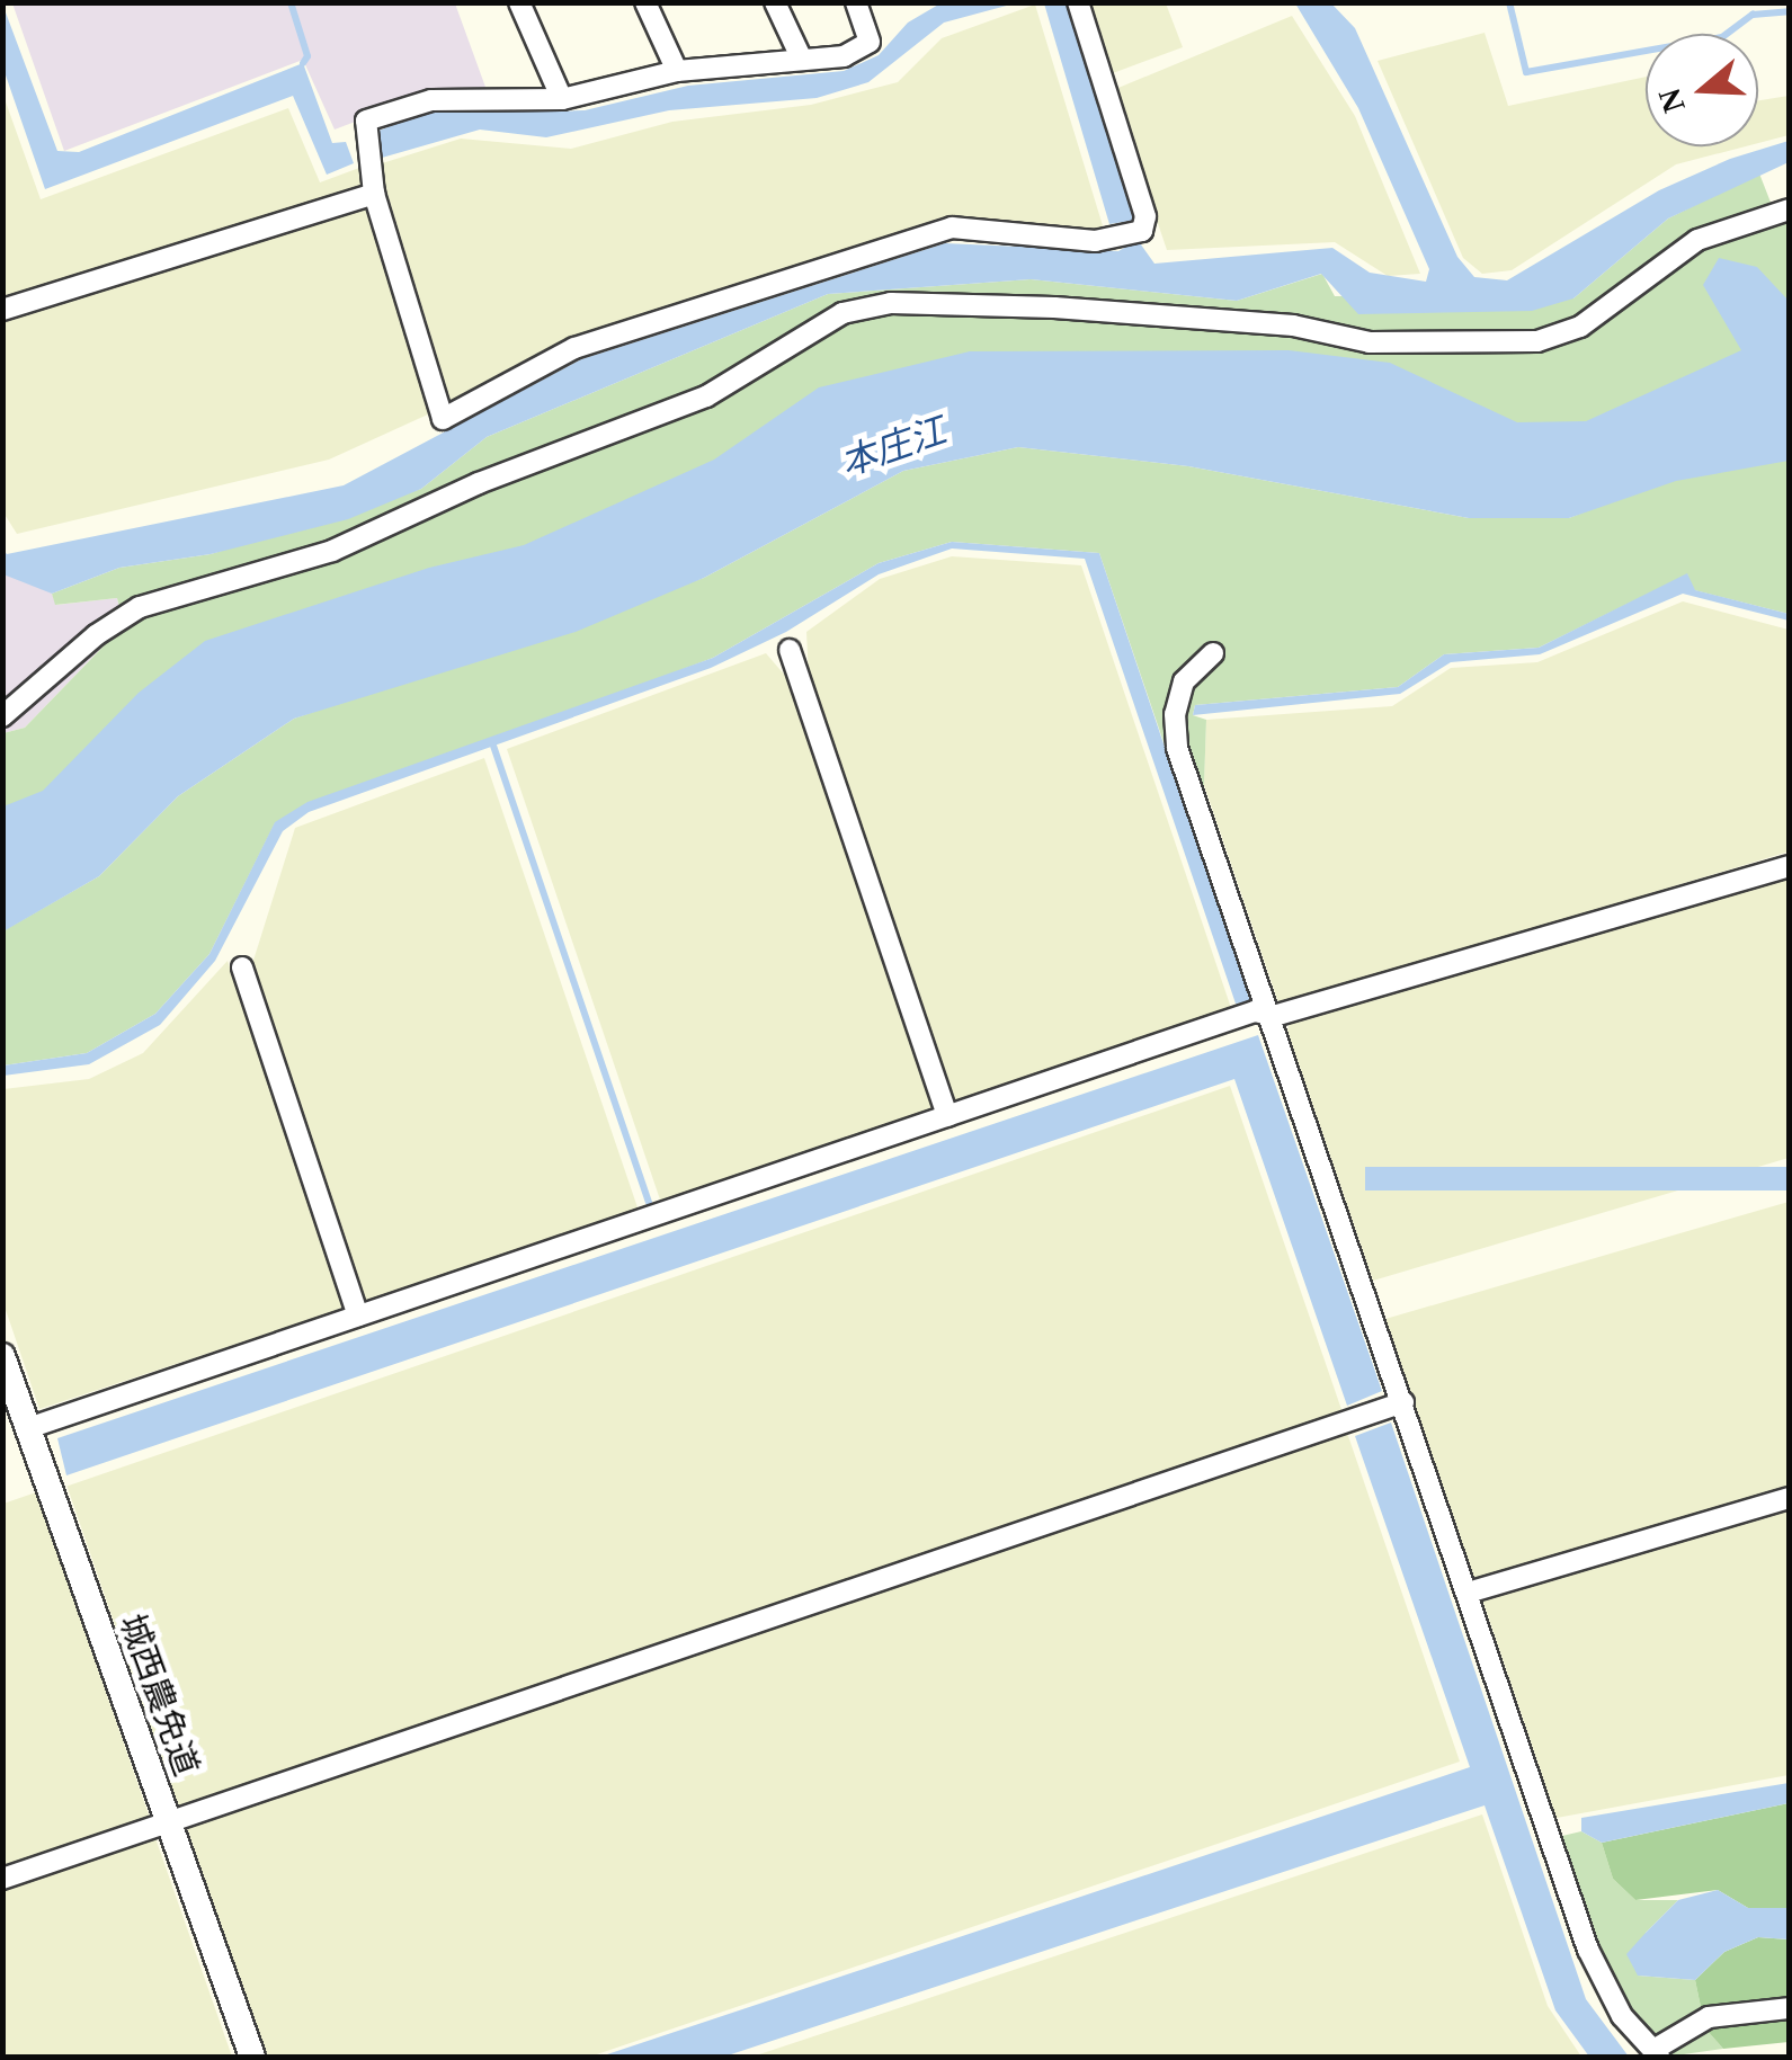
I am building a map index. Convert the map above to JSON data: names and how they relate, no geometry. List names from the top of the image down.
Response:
{
  "streets": {
    "street": ["城西農免道"]
  },
  "water": ["本庄江"],
  "north": "left"
}
